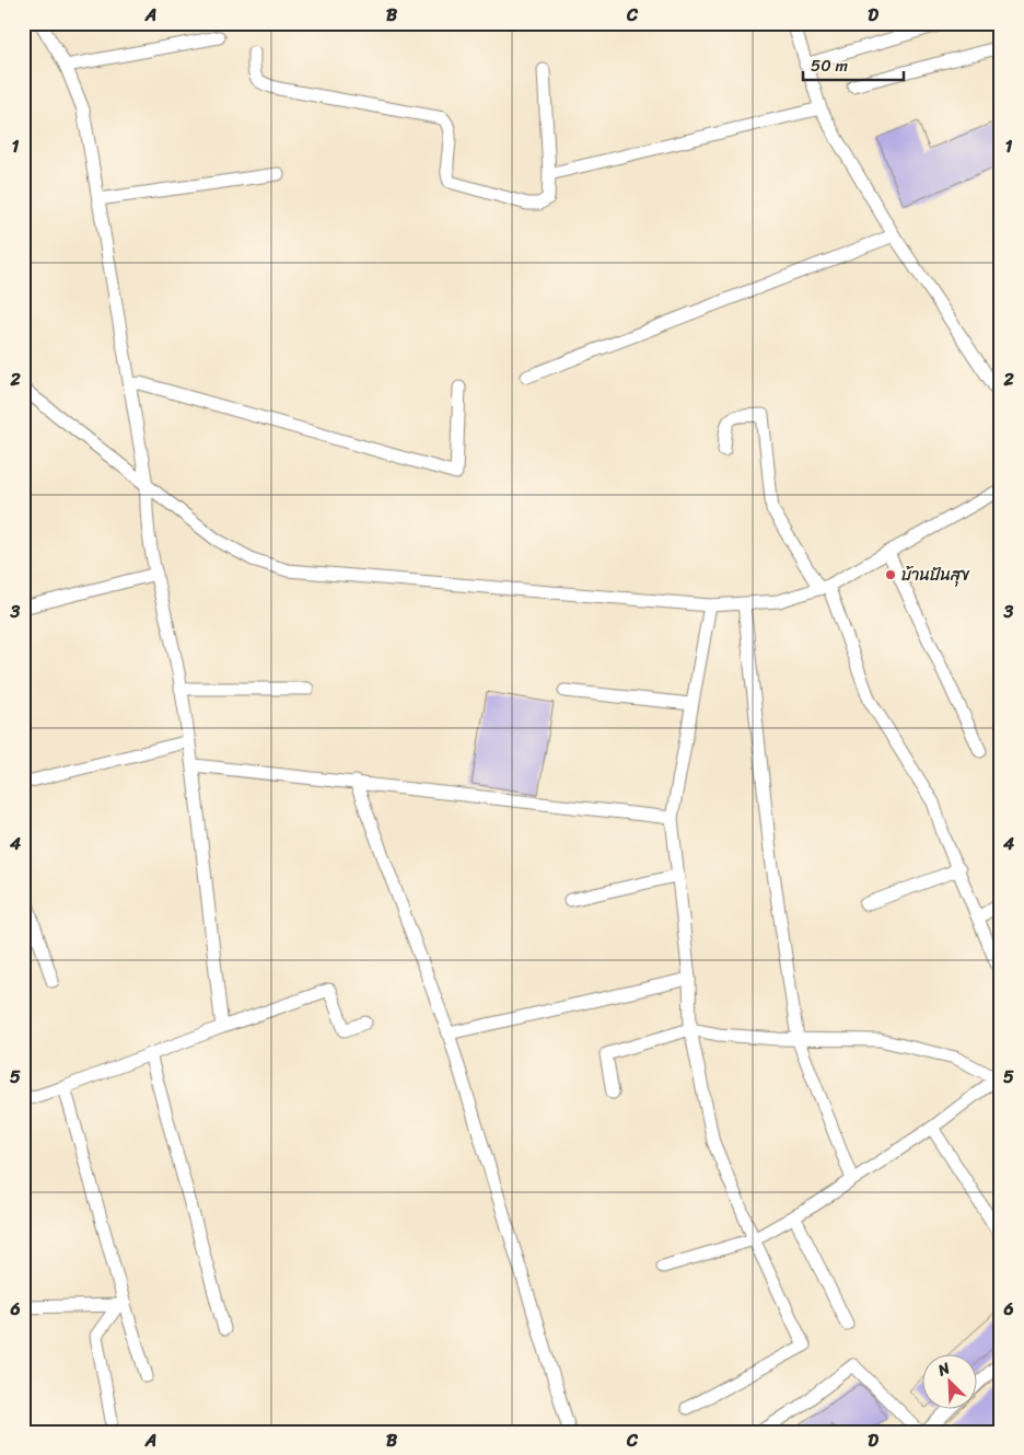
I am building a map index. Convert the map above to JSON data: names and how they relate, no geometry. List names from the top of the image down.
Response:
{
  "places": ["บ้านปันสุข"],
  "scale_bar": "50 m",
  "north": "top left",
  "grid": {
    "columns": [
      "A",
      "B",
      "C",
      "D"
    ],
    "rows": [
      "1",
      "2",
      "3",
      "4",
      "5",
      "6"
    ]
  }
}
